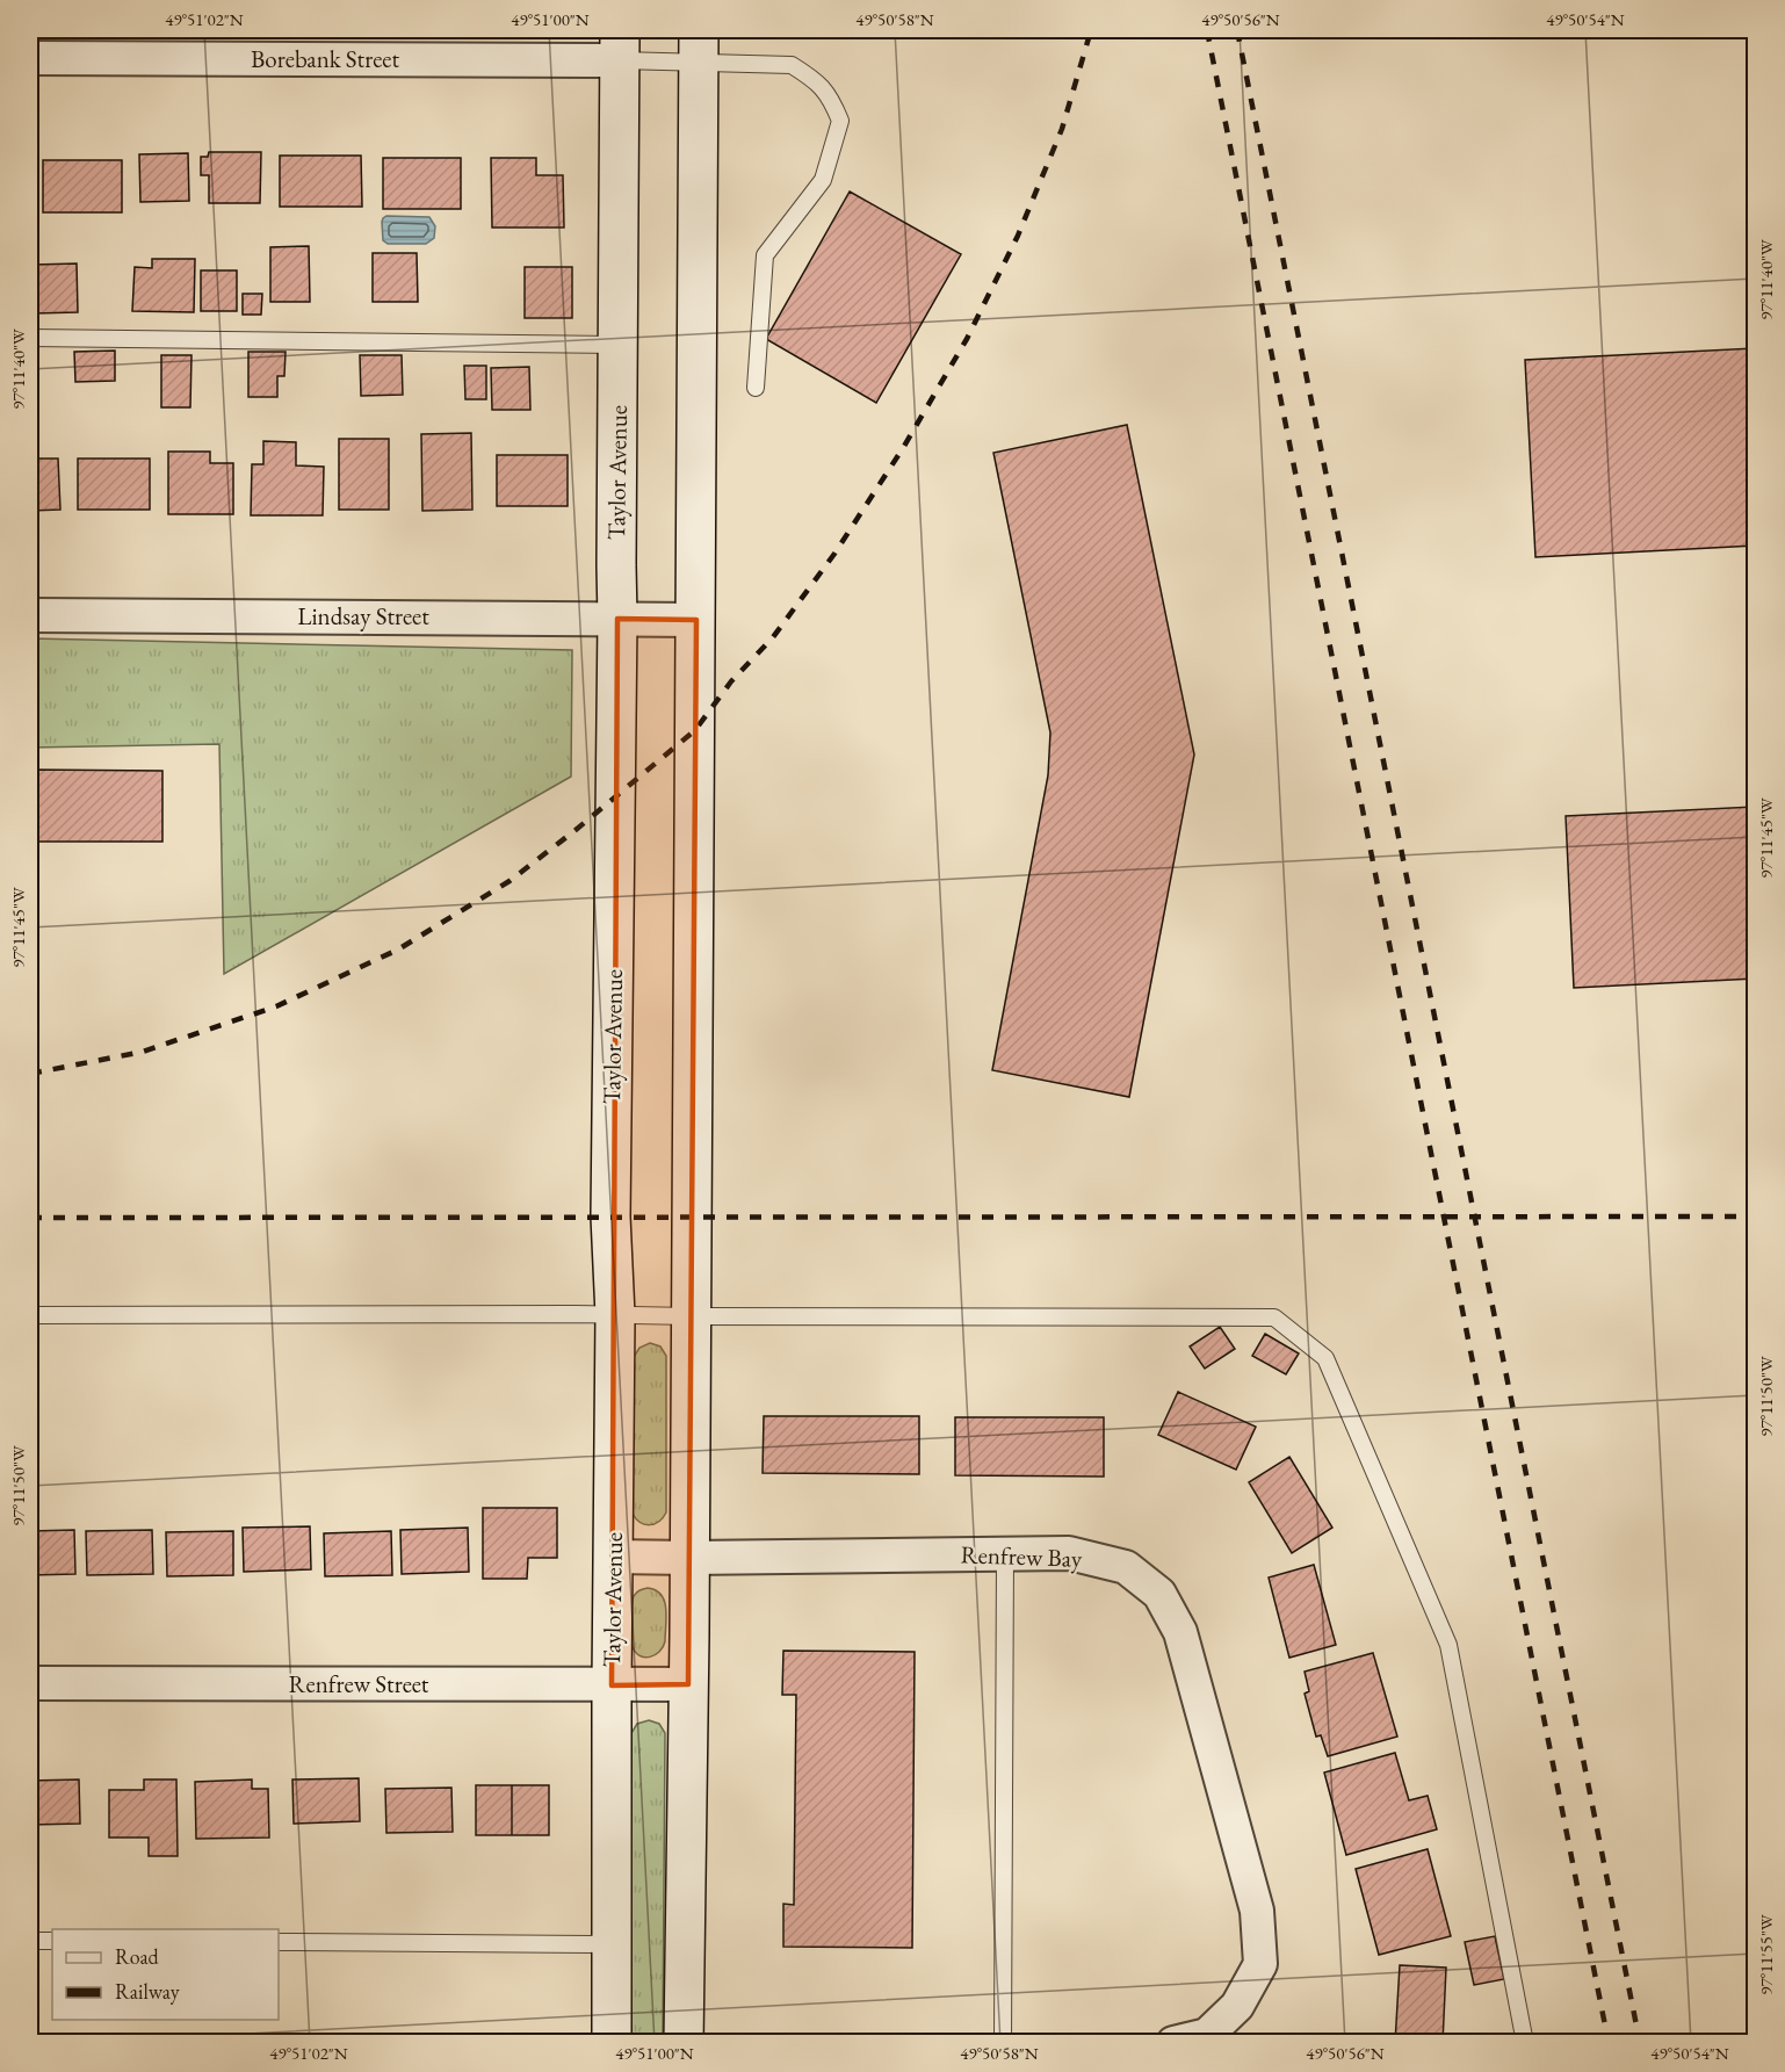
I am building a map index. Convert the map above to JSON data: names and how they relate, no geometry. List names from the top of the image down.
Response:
{
  "streets": {
    "main road": ["Taylor Avenue"],
    "street": [
      "Borebank Street",
      "Lindsay Street",
      "Renfrew Bay",
      "Renfrew Street"
    ]
  },
  "crossings": [
    ["Borebank Street", "Taylor Avenue"],
    ["Taylor Avenue", "Lindsay Street"],
    ["Taylor Avenue", "Renfrew Bay"],
    ["Taylor Avenue", "Renfrew Street"]
  ],
  "legend": ["Road", "Railway"],
  "coordinates": [
    "49°51'02\"N",
    "49°51'00\"N",
    "49°50'58\"N",
    "49°50'56\"N",
    "49°50'54\"N",
    "97°11'40\"W",
    "97°11'45\"W",
    "97°11'50\"W",
    "97°11'55\"W"
  ]
}
